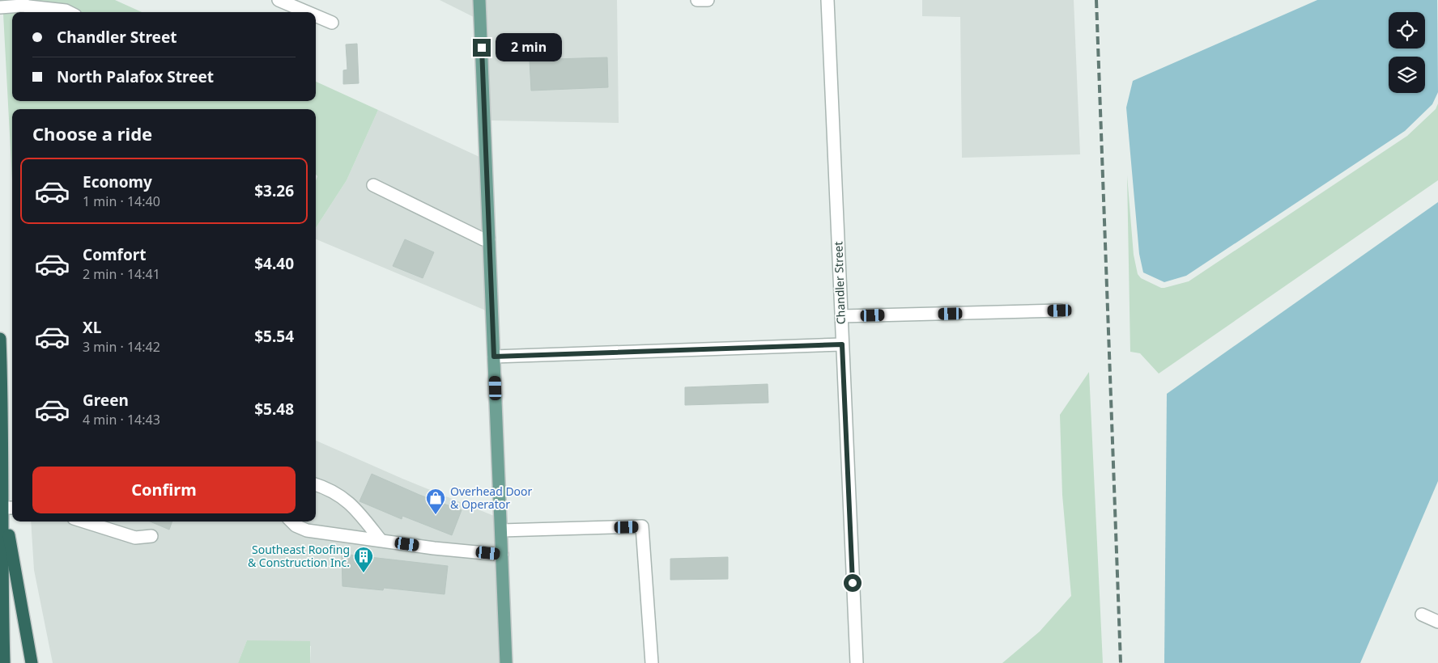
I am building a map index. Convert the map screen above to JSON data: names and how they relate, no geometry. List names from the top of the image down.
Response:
{
  "streets": {
    "street": ["Chandler Street"]
  },
  "places": {
    "shop": ["Overhead Door & Operator"],
    "building": ["Southeast Roofing & Construction Inc."]
  },
  "page": {
    "banner": ["Chandler Street", "North Palafox Street"],
    "bubble": "2 min",
    "heading": "Choose a ride",
    "list": [
      {
        "name": "Economy",
        "note": "1 min · 14:40",
        "value": "$3.26"
      },
      {
        "name": "Comfort",
        "note": "2 min · 14:41",
        "value": "$4.40"
      },
      {
        "name": "XL",
        "note": "3 min · 14:42",
        "value": "$5.54"
      },
      {
        "name": "Green",
        "note": "4 min · 14:43",
        "value": "$5.48"
      }
    ],
    "buttons": "Confirm"
  }
}
